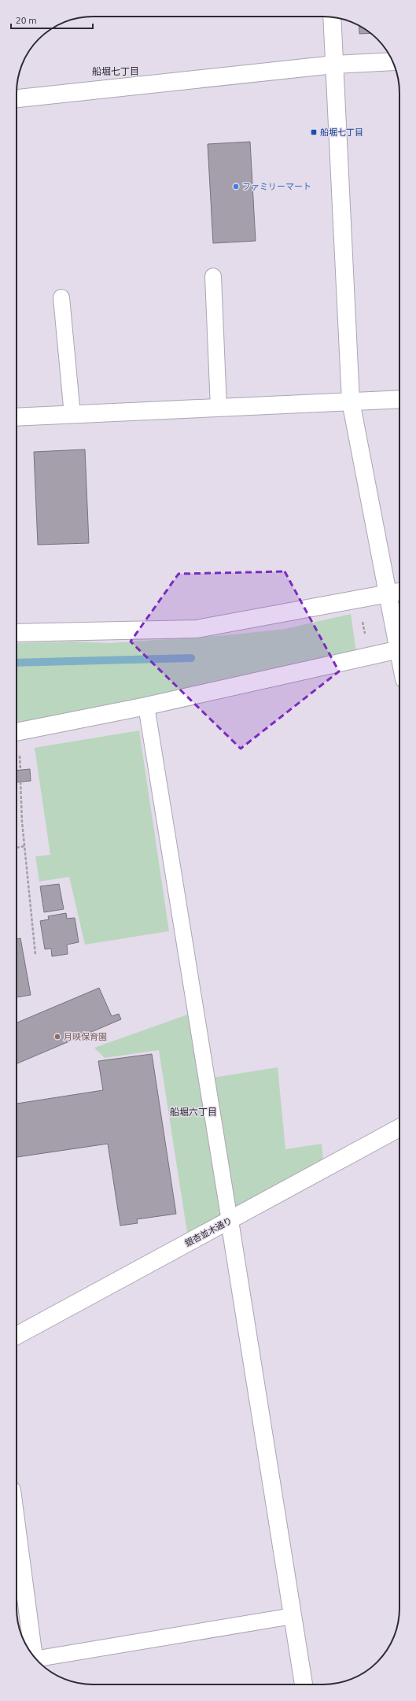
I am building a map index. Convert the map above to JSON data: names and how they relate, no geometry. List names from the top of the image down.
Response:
{
  "streets": {
    "street": ["銀杏並木通り"]
  },
  "districts": ["船堀七丁目", "船堀六丁目"],
  "places": {
    "transit": ["船堀七丁目"],
    "other": ["ファミリーマート", "月映保育園"]
  },
  "scale_bar": "20 m"
}
